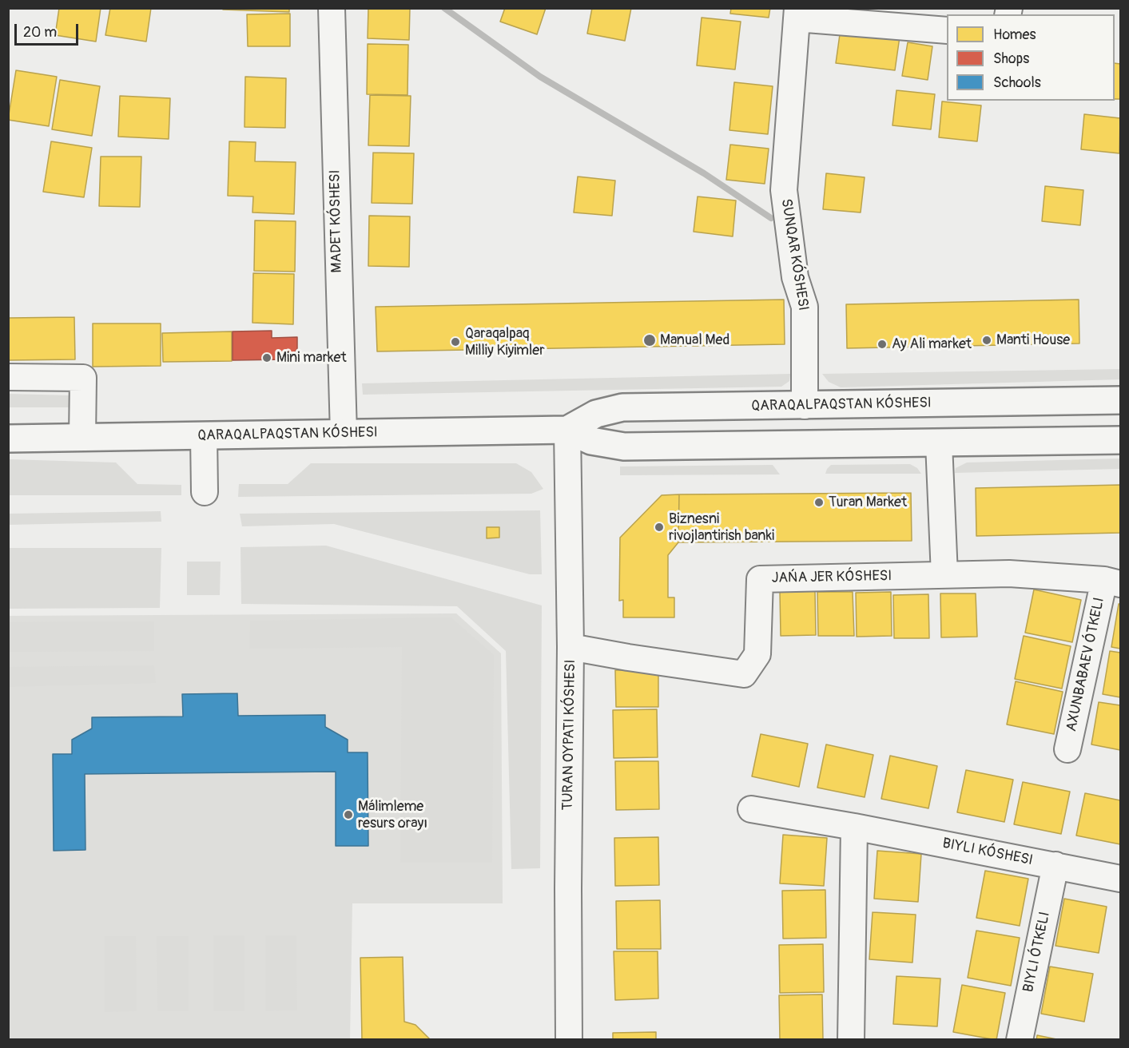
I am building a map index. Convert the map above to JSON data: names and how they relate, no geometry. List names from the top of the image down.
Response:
{
  "streets": {
    "main road": ["QARAQALPAQSTAN KÓSHESI"],
    "street": [
      "MADET KÓSHESI",
      "SUNQAR KÓSHESI",
      "JAŃA JER KÓSHESI",
      "AXUNBABAEV ÓTKELI",
      "BIYLI KÓSHESI",
      "BIYLI ÓTKELI"
    ]
  },
  "crossings": [
    ["MADET KÓSHESI", "QARAQALPAQSTAN KÓSHESI"],
    ["SUNQAR KÓSHESI", "QARAQALPAQSTAN KÓSHESI"],
    ["JAŃA JER KÓSHESI", "AXUNBABAEV ÓTKELI"],
    ["BIYLI KÓSHESI", "BIYLI ÓTKELI"]
  ],
  "places": [
    "Manual Med",
    "Manti House",
    "Qaraqalpaq Milliy Kiyimler",
    "Ay Ali market",
    "Mini market",
    "Turan Market",
    "Biznesni rivojlantirish banki",
    "Málimleme resurs orayı"
  ],
  "legend": ["Homes", "Shops", "Schools"],
  "scale_bar": "20 m"
}
